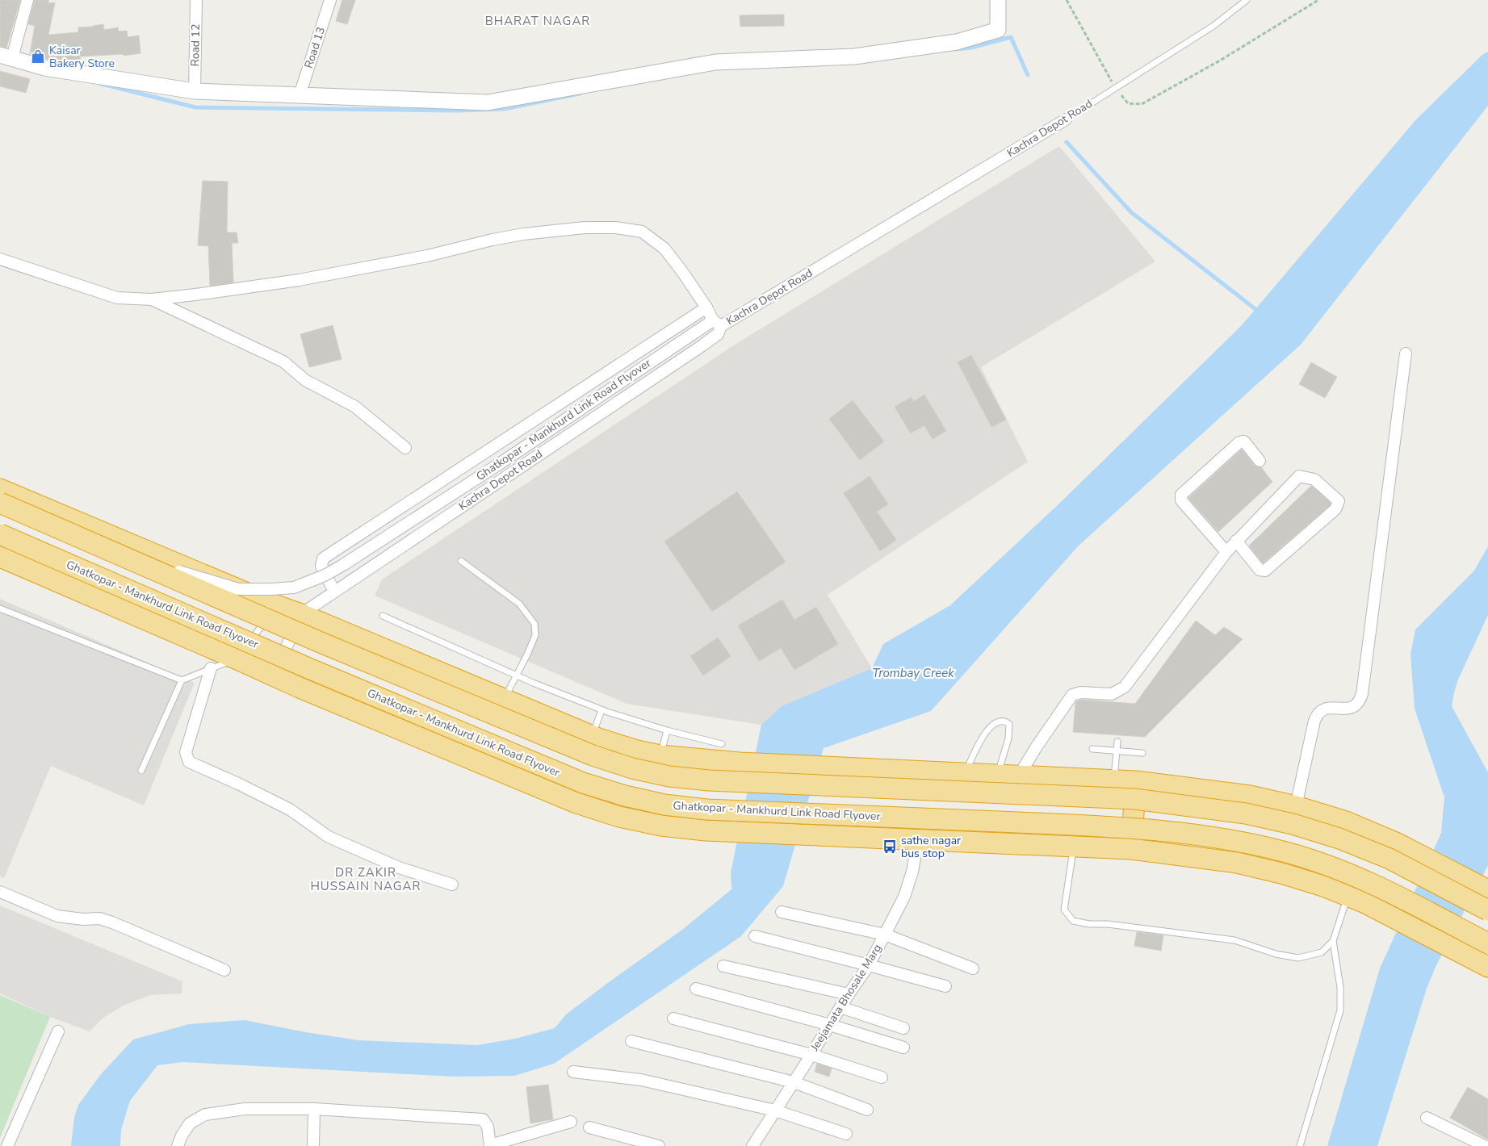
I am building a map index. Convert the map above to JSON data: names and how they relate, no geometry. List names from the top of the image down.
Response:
{
  "streets": {
    "highway": ["Ghatkopar - Mankhurd Link Road Flyover"],
    "street": [
      "Road 12",
      "Road 13",
      "Kachra Depot Road",
      "Jeejamata Bhosale Marg"
    ]
  },
  "crossings": [
    ["Kachra Depot Road", "Ghatkopar - Mankhurd Link Road Flyover"]
  ],
  "districts": ["BHARAT NAGAR", "DR ZAKIR HUSSAIN NAGAR"],
  "water": ["Trombay Creek"],
  "places": {
    "shop": ["Kaisar Bakery Store"],
    "bus stop": ["sathe nagar bus stop"]
  }
}
